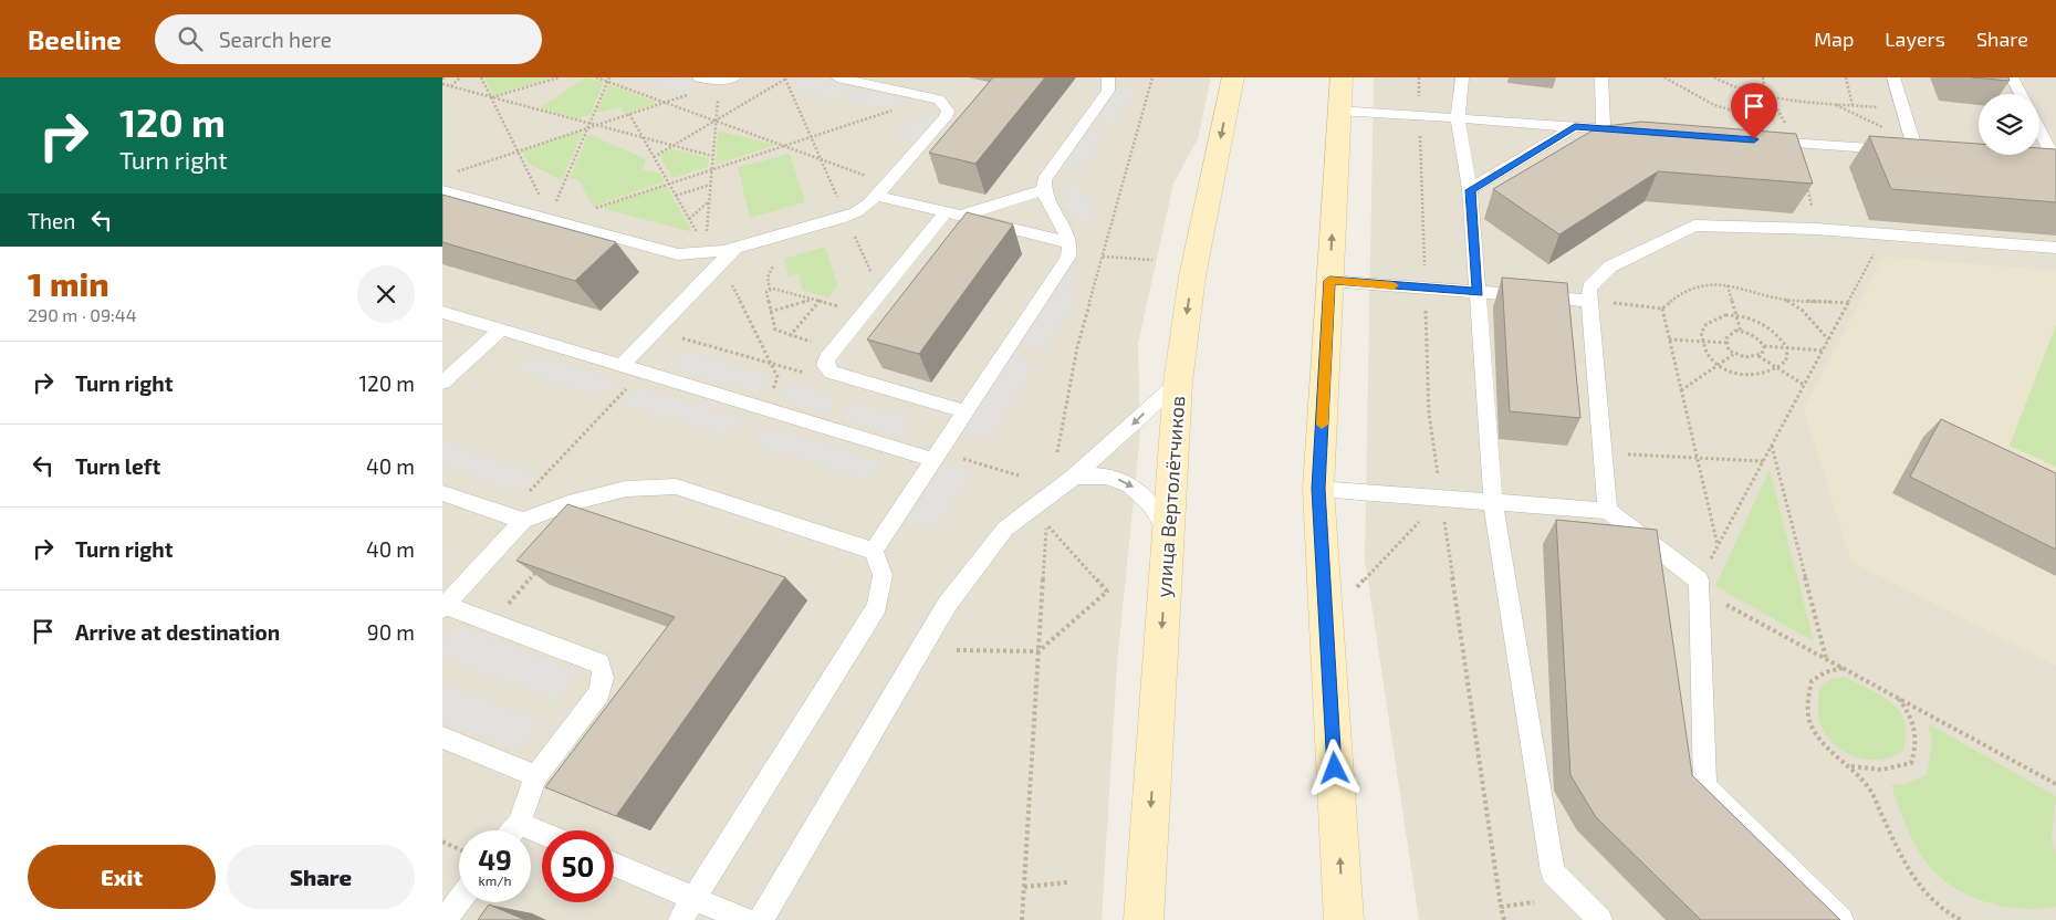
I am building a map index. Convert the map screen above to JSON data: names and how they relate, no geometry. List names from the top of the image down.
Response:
{
  "streets": {
    "main road": ["улица Вертолётчиков"]
  },
  "page": {
    "header": "Beeline",
    "search": "Search here",
    "nav": ["Map", "Layers", "Share"],
    "turn": ["120 m", "Turn right"],
    "then": "Then",
    "heading": ["1 min", "290 m · 09:44"],
    "list": [
      {
        "name": "Turn right",
        "value": "120 m"
      },
      {
        "name": "Turn left",
        "value": "40 m"
      },
      {
        "name": "Turn right",
        "value": "40 m"
      },
      {
        "name": "Arrive at destination",
        "value": "90 m"
      }
    ],
    "speed": "49 km/h",
    "limit": "50",
    "buttons": ["Exit", "Share"]
  }
}
